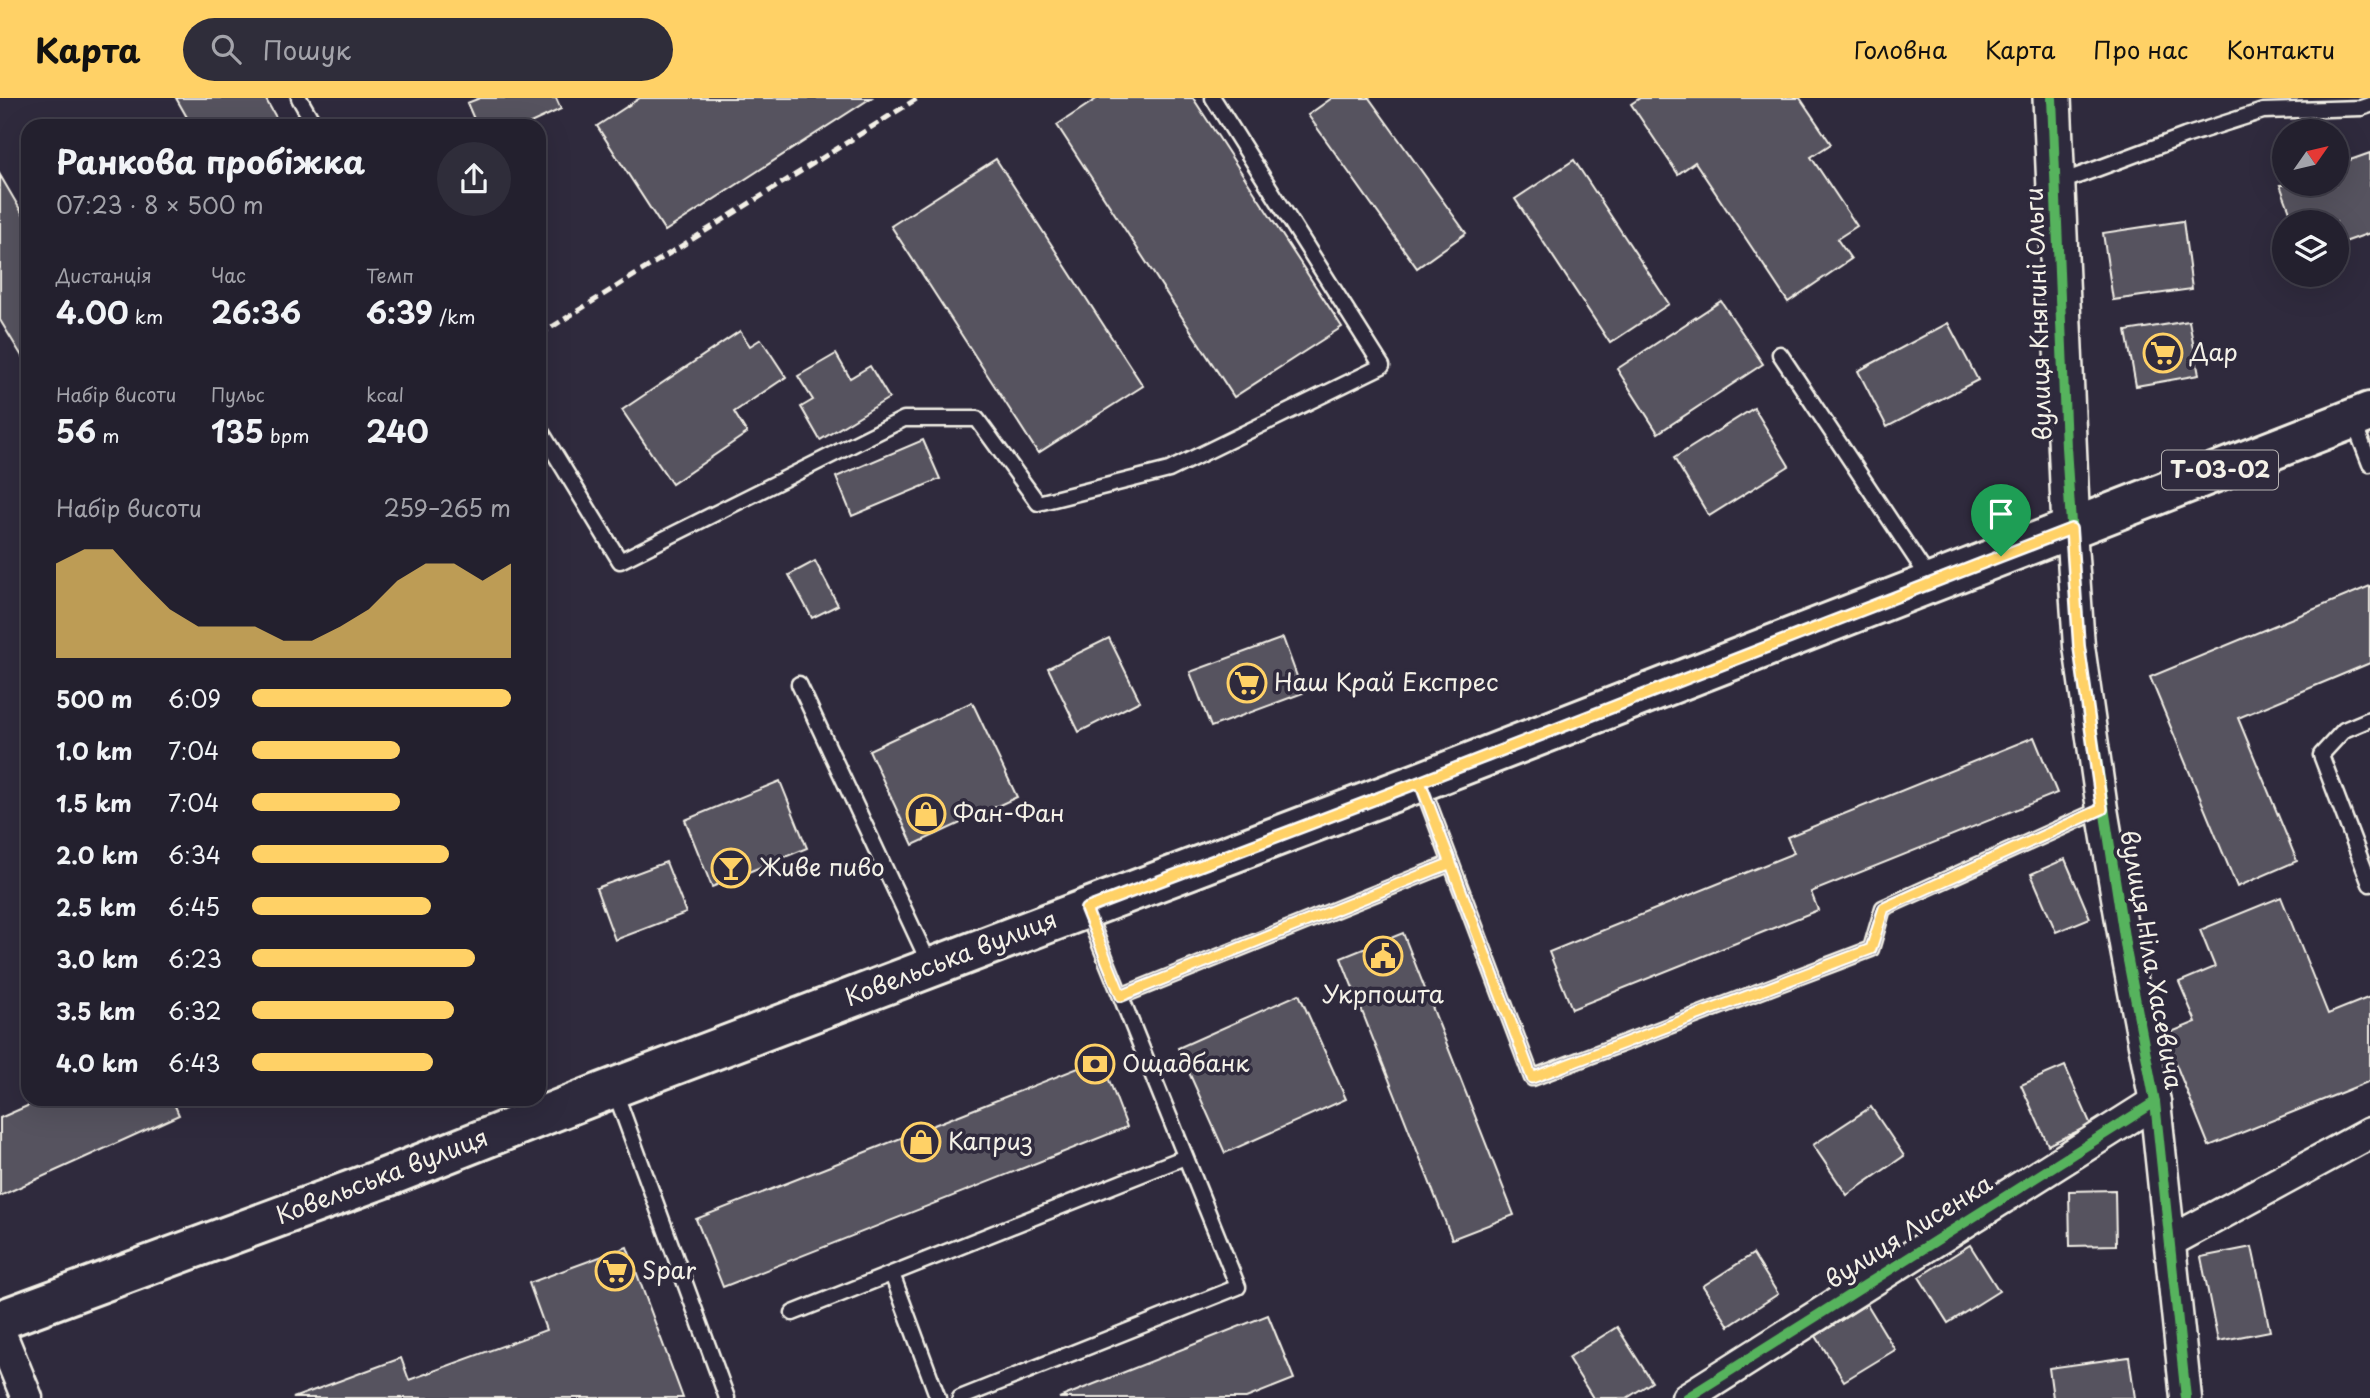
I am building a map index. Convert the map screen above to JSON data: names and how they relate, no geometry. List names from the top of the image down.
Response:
{
  "streets": {
    "main road": ["Т-03-02", "Ковельська вулиця"],
    "street": ["вулиця Княгині Ольги", "вулиця Ніла Хасевича", "вулиця Лисенка"]
  },
  "crossings": [
    ["вулиця Княгині Ольги", "Ковельська вулиця"],
    ["вулиця Княгині Ольги", "вулиця Ніла Хасевича"],
    ["Ковельська вулиця", "вулиця Ніла Хасевича"],
    ["вулиця Ніла Хасевича", "вулиця Лисенка"]
  ],
  "places": {
    "supermarket": ["Дар", "Наш Край Експрес", "Spar"],
    "shop": ["Фан-Фан", "Каприз"],
    "bar": ["Живе пиво"],
    "public building": ["Укрпошта"],
    "bank": ["Ощадбанк"]
  },
  "north": "top right",
  "page": {
    "header": "Карта",
    "search": "Пошук",
    "nav": [
      "Головна",
      "Карта",
      "Про нас",
      "Контакти"
    ],
    "heading": ["Ранкова пробіжка", "07:23 · 8 × 500 m"],
    "stats": [
      ["Дистанція", "4.00 km"],
      ["Час", "26:36"],
      ["Темп", "6:39 /km"],
      ["Набір висоти", "56 m"],
      ["Пульс", "135 bpm"],
      ["kcal", "240"]
    ],
    "chart": ["Набір висоти", "259–265 m"],
    "list": [
      {
        "name": "500 m",
        "note": "6:09"
      },
      {
        "name": "1.0 km",
        "note": "7:04"
      },
      {
        "name": "1.5 km",
        "note": "7:04"
      },
      {
        "name": "2.0 km",
        "note": "6:34"
      },
      {
        "name": "2.5 km",
        "note": "6:45"
      },
      {
        "name": "3.0 km",
        "note": "6:23"
      },
      {
        "name": "3.5 km",
        "note": "6:32"
      },
      {
        "name": "4.0 km",
        "note": "6:43"
      }
    ]
  }
}
